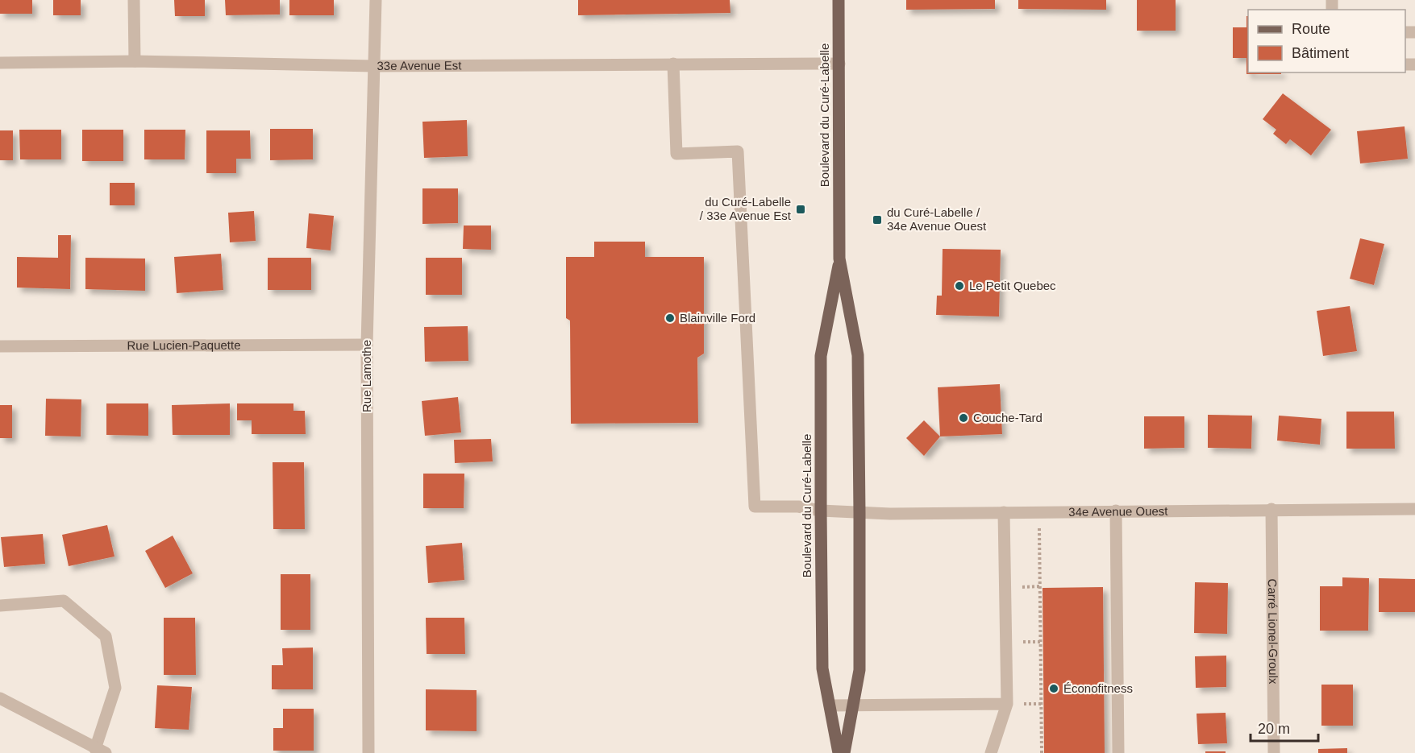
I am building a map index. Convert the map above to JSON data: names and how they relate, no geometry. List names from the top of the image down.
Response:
{
  "streets": {
    "main road": ["Boulevard du Curé-Labelle"],
    "street": [
      "33e Avenue Est",
      "Rue Lucien-Paquette",
      "Rue Lamothe",
      "34e Avenue Ouest",
      "Carré Lionel-Groulx"
    ]
  },
  "crossings": [
    ["33e Avenue Est", "Boulevard du Curé-Labelle"],
    ["33e Avenue Est", "Rue Lamothe"],
    ["33e Avenue Est", "34e Avenue Ouest"],
    ["Boulevard du Curé-Labelle", "34e Avenue Ouest"],
    ["Rue Lucien-Paquette", "Rue Lamothe"],
    ["34e Avenue Ouest", "Carré Lionel-Groulx"]
  ],
  "places": {
    "transit": ["du Curé-Labelle / 33e Avenue Est", "du Curé-Labelle / 34e Avenue Ouest"],
    "other": [
      "Le Petit Quebec",
      "Blainville Ford",
      "Couche-Tard",
      "Éconofitness"
    ]
  },
  "legend": ["Route", "Bâtiment"],
  "scale_bar": "20 m"
}
